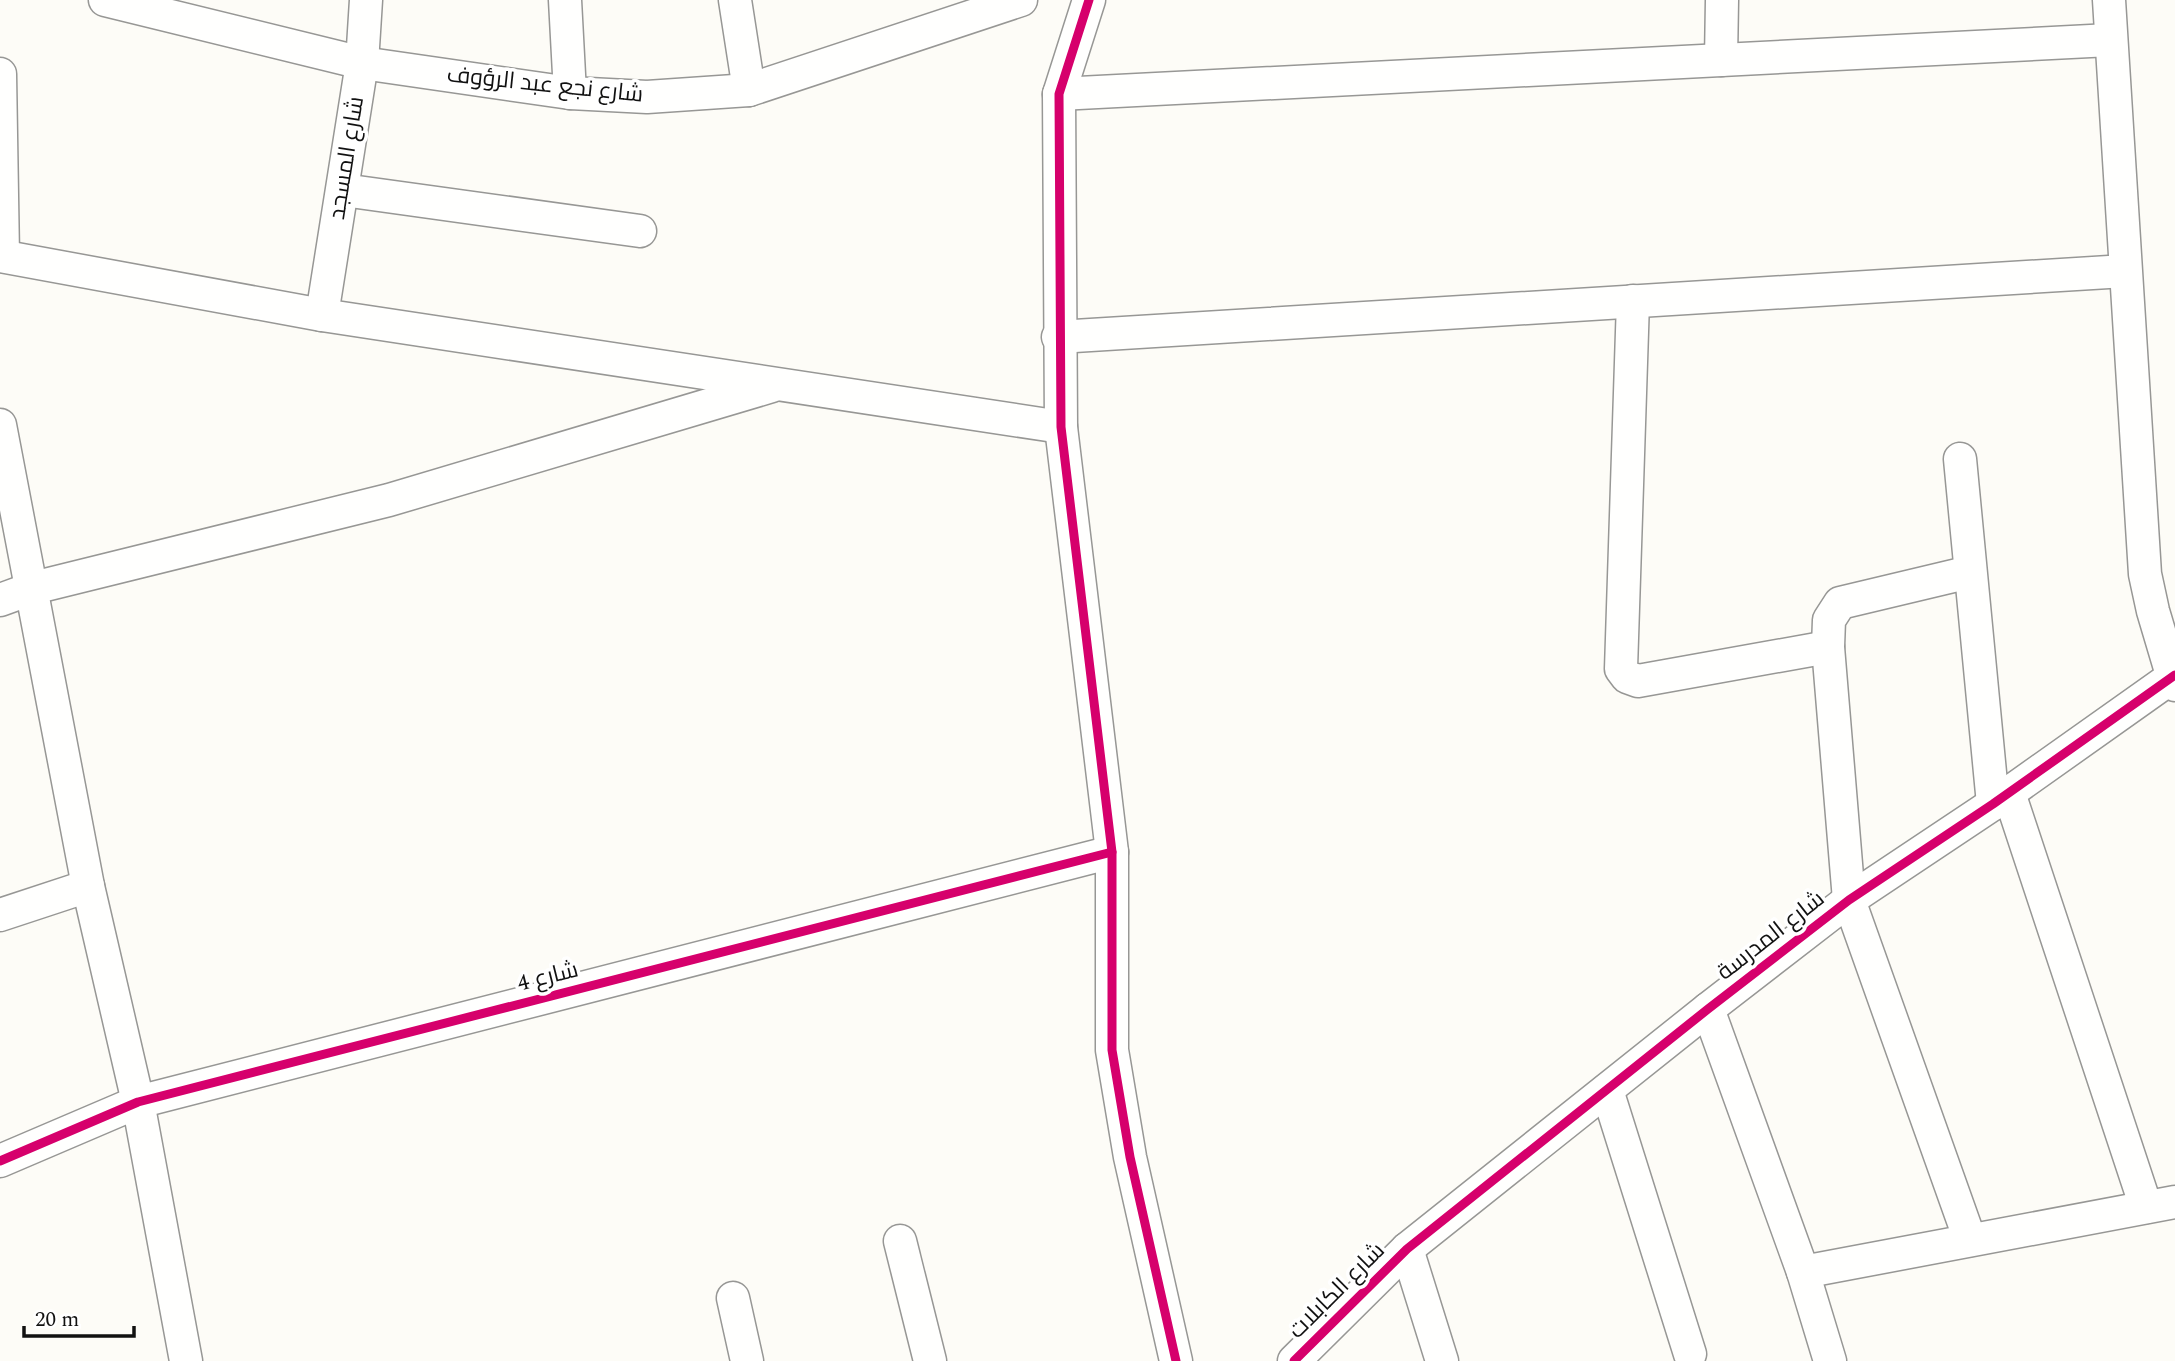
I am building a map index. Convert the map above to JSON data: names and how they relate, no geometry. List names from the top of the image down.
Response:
{
  "streets": {
    "street": [
      "شارع نجع عبد الرؤوف",
      "شارع المسجد",
      "شارع المدرسة",
      "شارع 4",
      "شارع الكابلات"
    ]
  },
  "crossings": [
    ["شارع نجع عبد الرؤوف", "شارع المسجد"],
    ["شارع المدرسة", "شارع الكابلات"]
  ],
  "scale_bar": "20 m"
}
